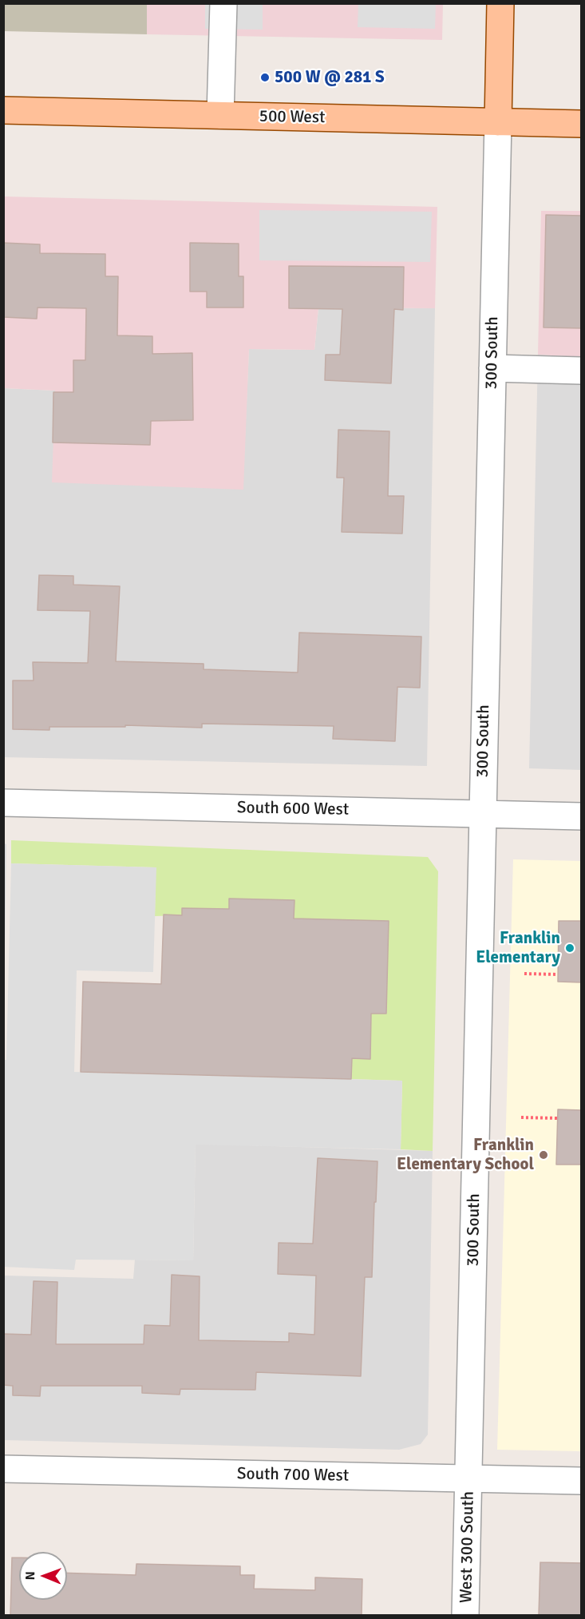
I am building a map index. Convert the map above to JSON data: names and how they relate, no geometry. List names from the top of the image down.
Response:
{
  "streets": {
    "main road": ["500 West", "300 South"],
    "street": ["South 600 West", "South 700 West", "West 300 South"]
  },
  "crossings": [
    ["500 West", "300 South"],
    ["300 South", "South 600 West"],
    ["300 South", "South 700 West"],
    ["300 South", "West 300 South"],
    ["South 700 West", "West 300 South"]
  ],
  "places": ["500 W @ 281 S", "Franklin Elementary", "Franklin Elementary School"],
  "north": "left"
}
